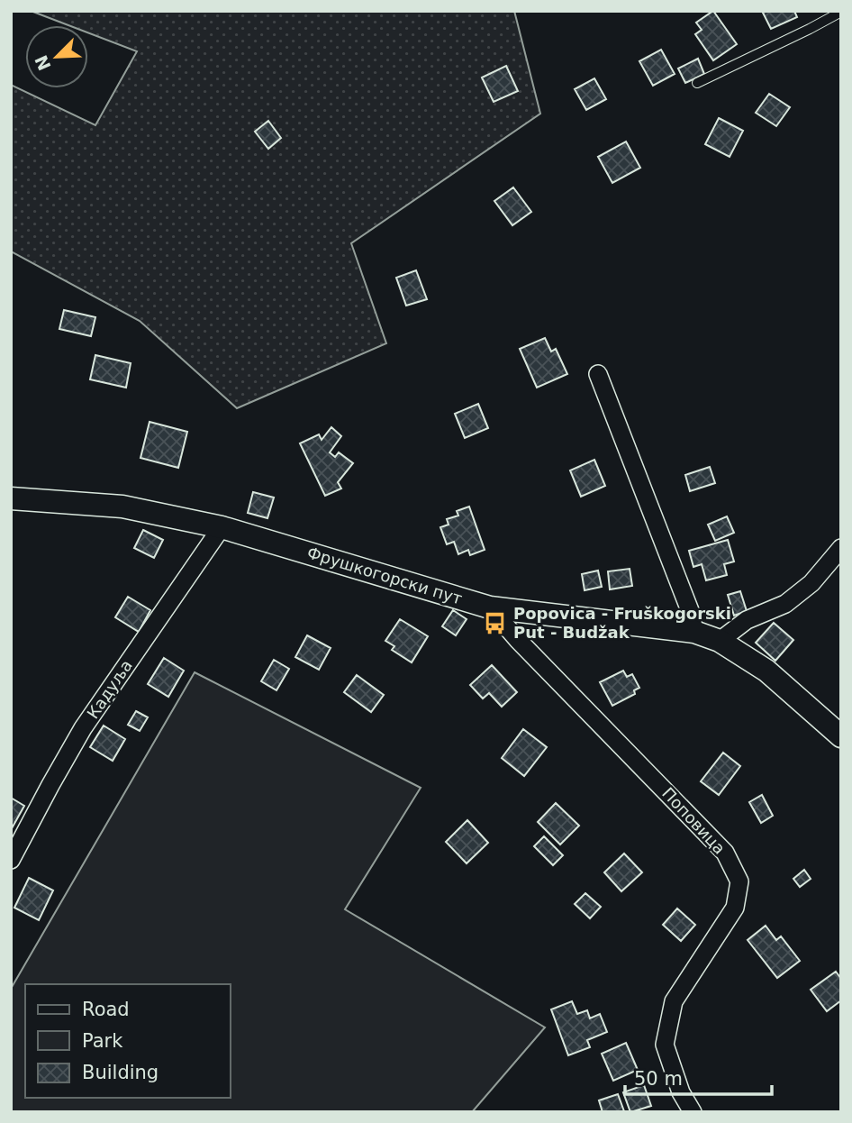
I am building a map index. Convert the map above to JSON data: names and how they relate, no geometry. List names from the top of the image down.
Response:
{
  "streets": {
    "street": ["Фрушкогорски пут", "Кадуља", "Поповица"]
  },
  "crossings": [
    ["Фрушкогорски пут", "Кадуља"],
    ["Фрушкогорски пут", "Поповица"]
  ],
  "places": {
    "bus stop": ["Popovica - Fruškogorski Put - Budžak"]
  },
  "legend": ["Road", "Park", "Building"],
  "scale_bar": "50 m",
  "north": "bottom left"
}
